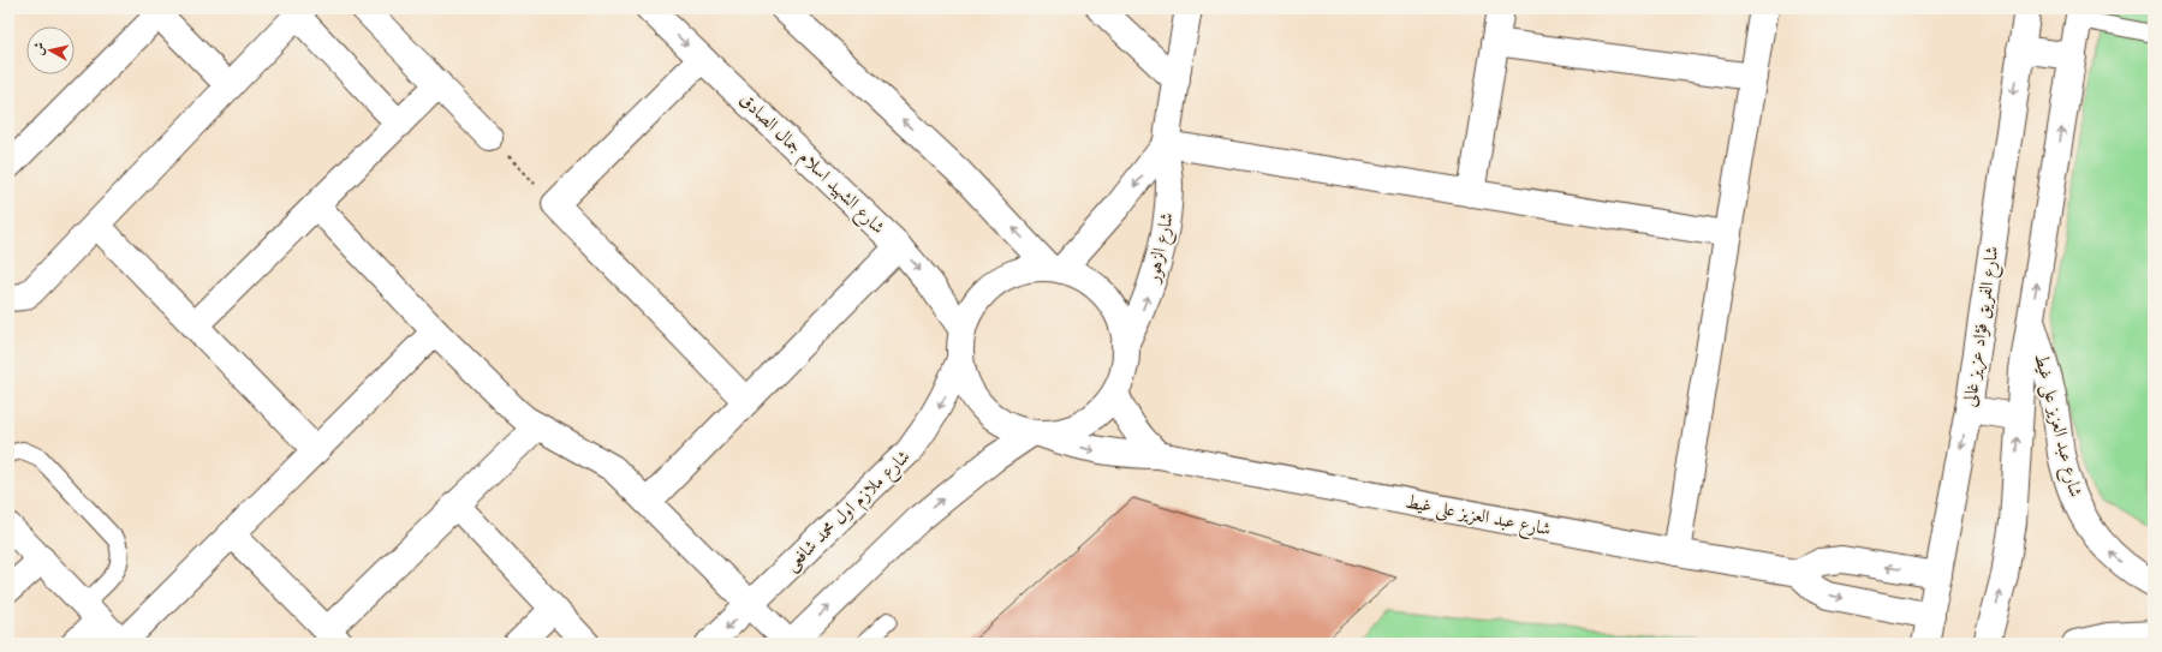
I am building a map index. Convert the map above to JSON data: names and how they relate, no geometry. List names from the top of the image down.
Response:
{
  "streets": {
    "street": [
      "شارع الشهيد اسلام جمال الصادق",
      "شارع الزهور",
      "شارع الفريق فؤاد عزيز غالى",
      "شارع عبد العزيز على غيط",
      "شارع ملازم اول محمد شافعى"
    ]
  },
  "crossings": [
    ["شارع الشهيد اسلام جمال الصادق", "شارع الزهور"],
    ["شارع الشهيد اسلام جمال الصادق", "شارع عبد العزيز على غيط"],
    ["شارع الشهيد اسلام جمال الصادق", "شارع ملازم اول محمد شافعى"],
    ["شارع الزهور", "شارع عبد العزيز على غيط"],
    ["شارع الزهور", "شارع ملازم اول محمد شافعى"],
    ["شارع عبد العزيز على غيط", "شارع ملازم اول محمد شافعى"]
  ],
  "north": "left"
}
